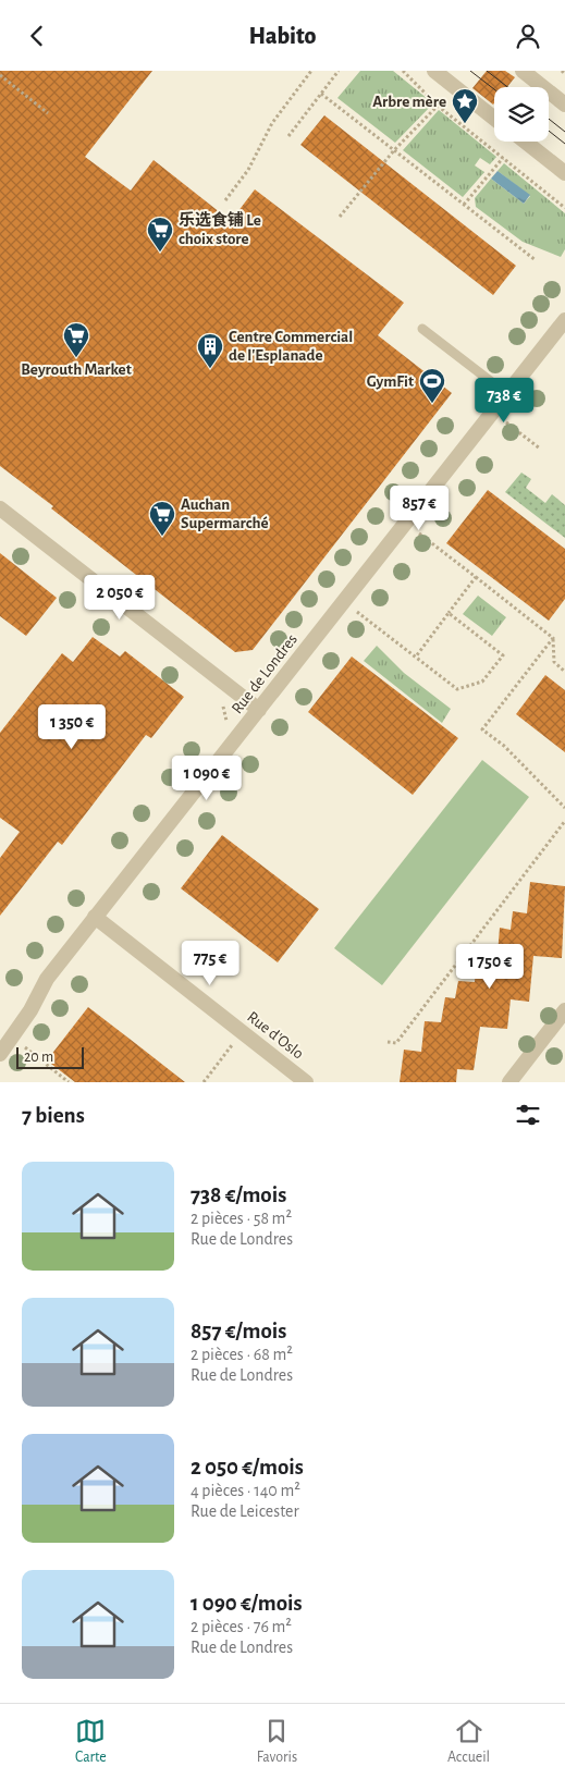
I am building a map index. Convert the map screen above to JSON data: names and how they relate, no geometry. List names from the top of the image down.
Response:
{
  "streets": {
    "street": ["Rue de Londres", "Rue d'Oslo"]
  },
  "crossings": [
    ["Rue de Londres", "Rue d'Oslo"]
  ],
  "places": {
    "place": ["Arbre mère"],
    "supermarket": ["乐选食铺 Le choix store", "Beyrouth Market", "Auchan Supermarché"],
    "building": ["Centre Commercial de l'Esplanade"],
    "sports": ["GymFit"]
  },
  "scale_bar": "20 m",
  "page": {
    "header": "Habito",
    "price": [
      "738 €",
      "857 €",
      "2 050 €",
      "1 350 €",
      "1 090 €",
      "775 €",
      "1 750 €"
    ],
    "scale": "20 m",
    "heading": "7 biens",
    "list": [
      {
        "name": "738 €/mois",
        "note": "2 pièces · 58 m² · Rue de Londres"
      },
      {
        "name": "857 €/mois",
        "note": "2 pièces · 68 m² · Rue de Londres"
      },
      {
        "name": "2 050 €/mois",
        "note": "4 pièces · 140 m² · Rue de Leicester"
      },
      {
        "name": "1 090 €/mois",
        "note": "2 pièces · 76 m² · Rue de Londres"
      }
    ],
    "tabs": ["Carte", "Favoris", "Accueil"]
  }
}
